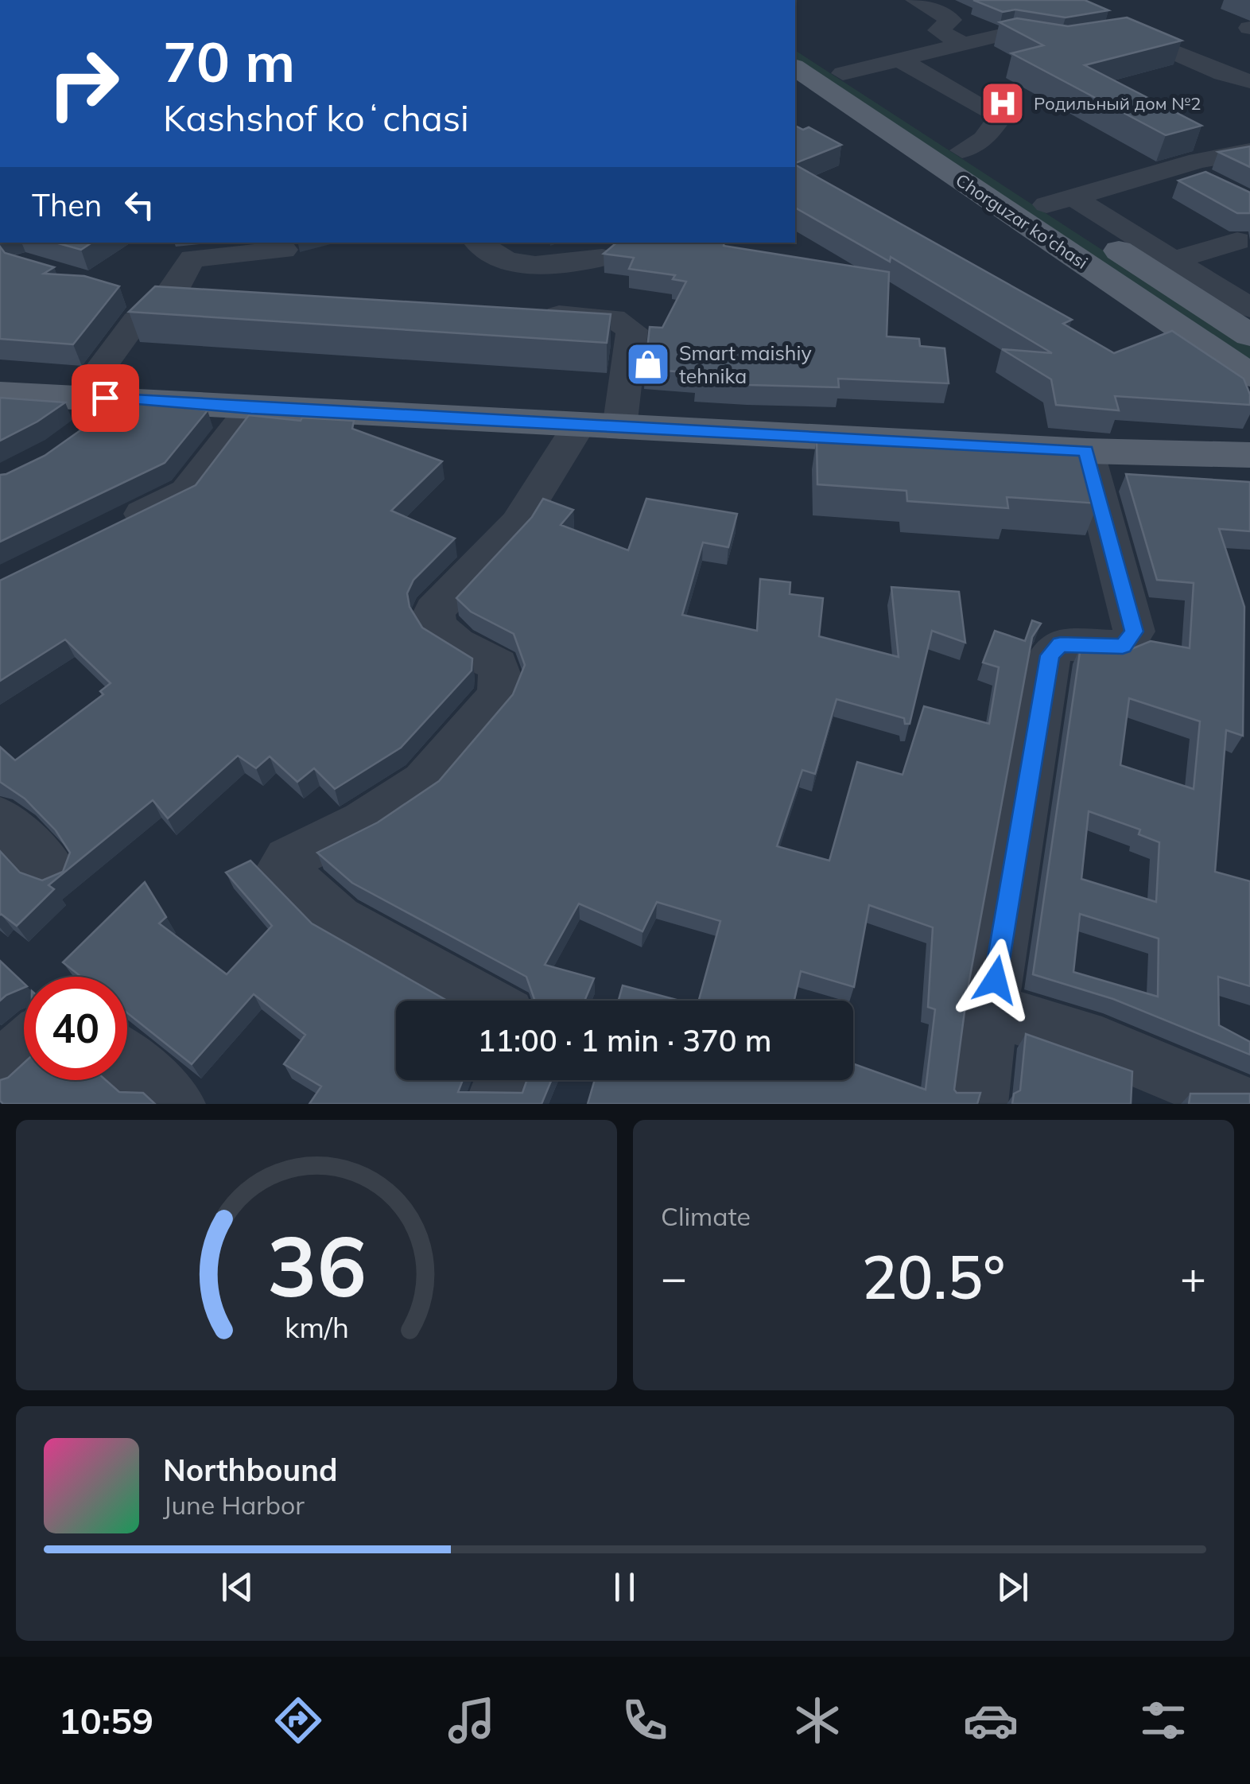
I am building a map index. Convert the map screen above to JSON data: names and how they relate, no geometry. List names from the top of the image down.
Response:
{
  "streets": {
    "main road": ["Chorguzar ko'chasi"]
  },
  "places": {
    "hospital": ["Родильный дом №2"],
    "shop": ["Smart maishiy tehnika"]
  },
  "page": {
    "turn": ["70 m", "Kashshof koʻchasi"],
    "then": "Then",
    "limit": "40",
    "trip": "11:00 · 1 min · 370 m",
    "tile": "Climate",
    "heat": ["−", "20.5°", "+"],
    "song": ["Northbound", "June Harbor"],
    "tabs": "10:59",
    "gauge": ["36", "km/h"]
  }
}
